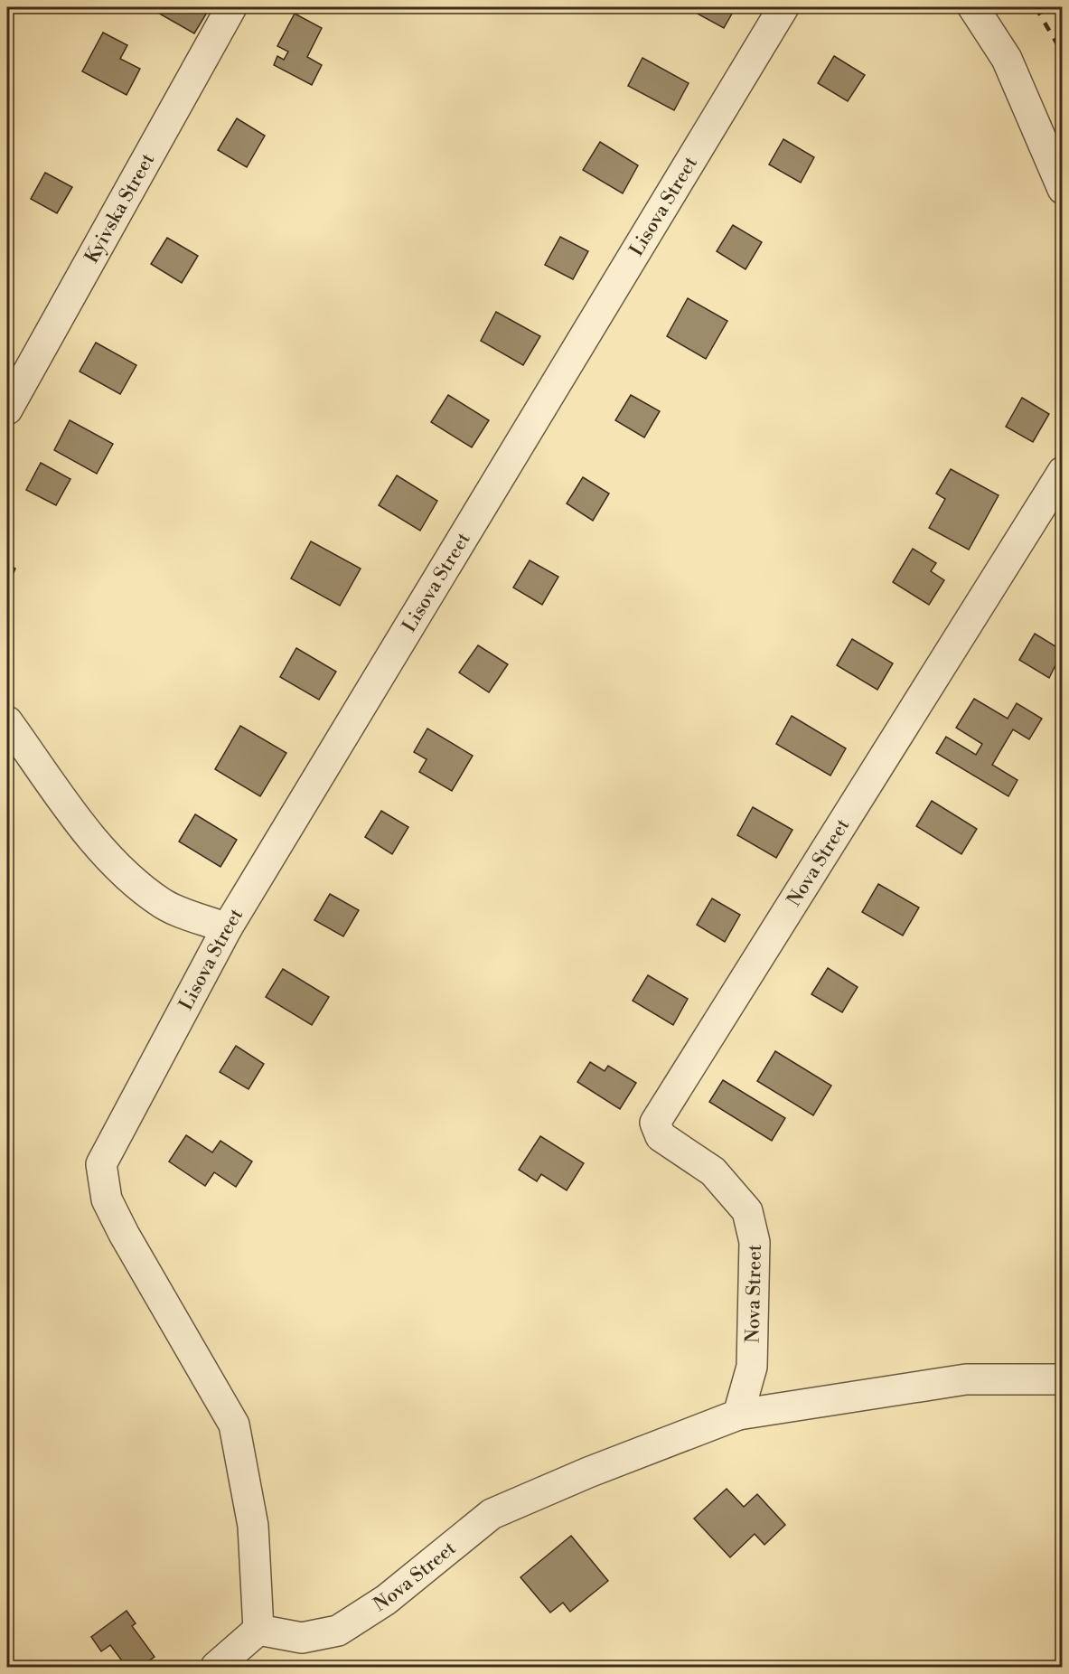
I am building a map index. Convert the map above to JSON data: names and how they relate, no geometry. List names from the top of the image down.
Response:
{
  "streets": {
    "street": ["Lisova Street", "Kyivska Street", "Nova Street"]
  },
  "crossings": [
    ["Lisova Street", "Nova Street"]
  ]
}
